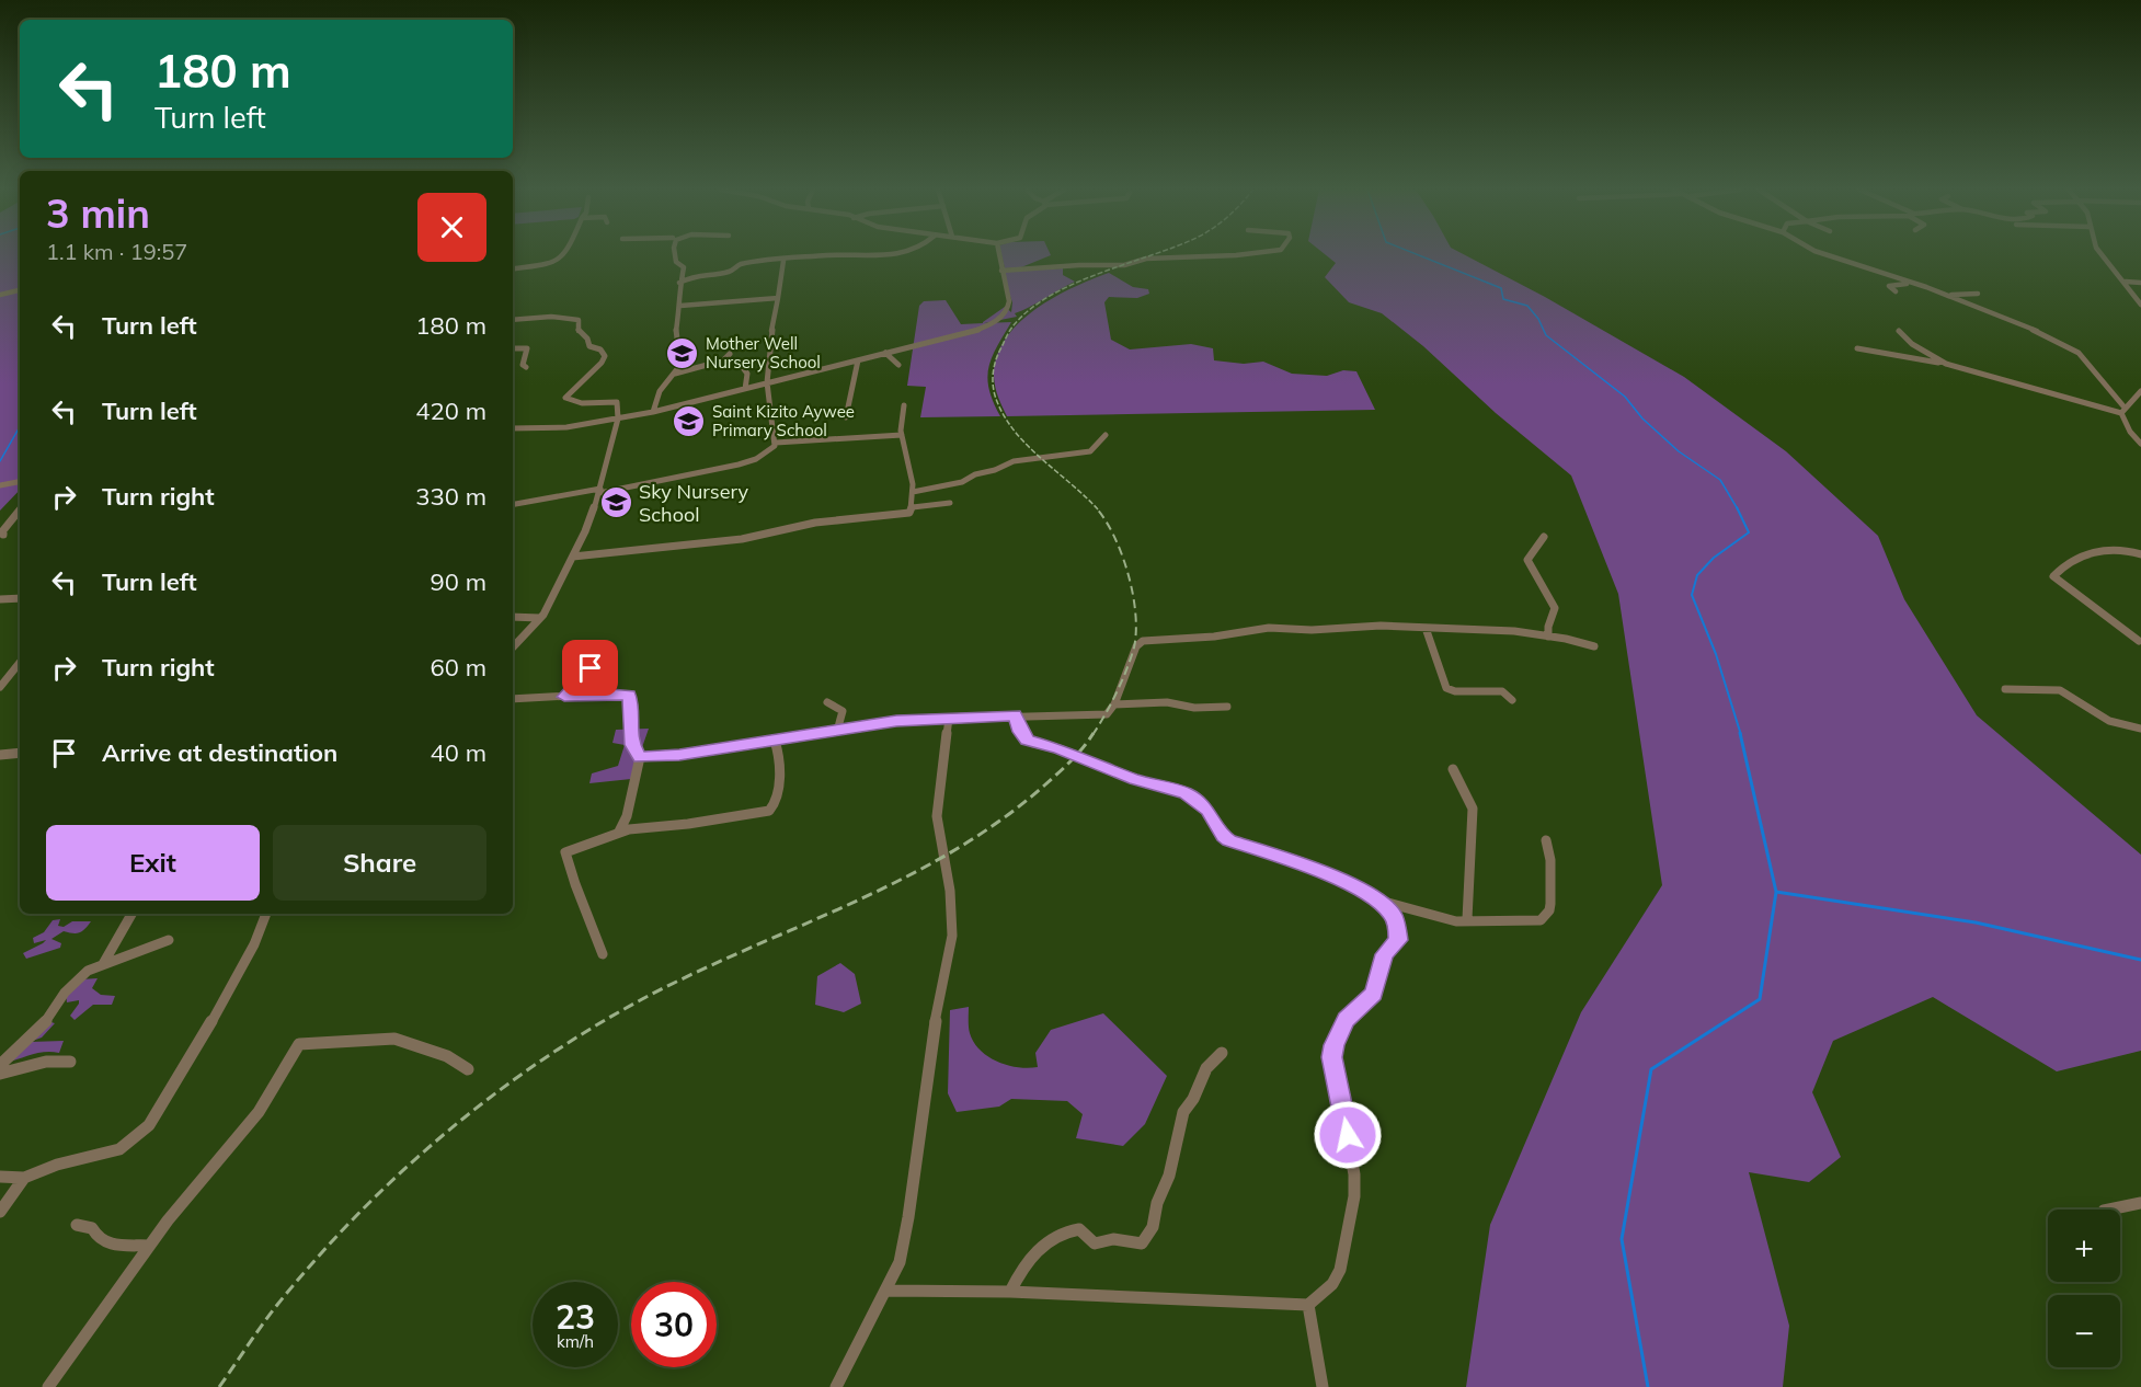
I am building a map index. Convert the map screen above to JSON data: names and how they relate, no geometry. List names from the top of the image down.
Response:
{
  "places": {
    "school or university": ["Mother Well Nursery School", "Saint Kizito Aywee Primary School", "Sky Nursery School"]
  },
  "page": {
    "turn": ["180 m", "Turn left"],
    "heading": ["3 min", "1.1 km · 19:57"],
    "list": [
      {
        "name": "Turn left",
        "value": "180 m"
      },
      {
        "name": "Turn left",
        "value": "420 m"
      },
      {
        "name": "Turn right",
        "value": "330 m"
      },
      {
        "name": "Turn left",
        "value": "90 m"
      },
      {
        "name": "Turn right",
        "value": "60 m"
      },
      {
        "name": "Arrive at destination",
        "value": "40 m"
      }
    ],
    "buttons": ["Exit", "Share"],
    "map_buttons": ["+", "−"],
    "speed": "23 km/h",
    "limit": "30"
  }
}
